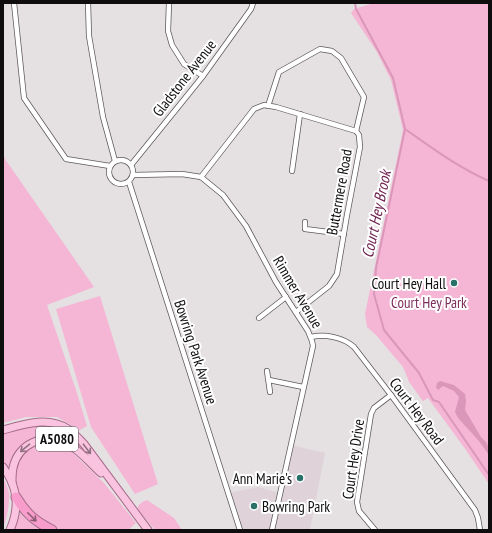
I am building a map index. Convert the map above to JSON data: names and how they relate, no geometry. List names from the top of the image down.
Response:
{
  "streets": {
    "main road": ["A5080"],
    "street": [
      "Gladstone Avenue",
      "Buttermere Road",
      "Rimmer Avenue",
      "Bowring Park Avenue",
      "Court Hey Road",
      "Court Hey Drive"
    ]
  },
  "crossings": [
    ["Gladstone Avenue", "Bowring Park Avenue"],
    ["Buttermere Road", "Rimmer Avenue"],
    ["Rimmer Avenue", "Court Hey Road"],
    ["Court Hey Road", "Court Hey Drive"]
  ],
  "water": ["Court Hey Brook"],
  "parks": ["Court Hey Park"],
  "places": ["Court Hey Hall", "Ann Marie's", "Bowring Park"]
}
